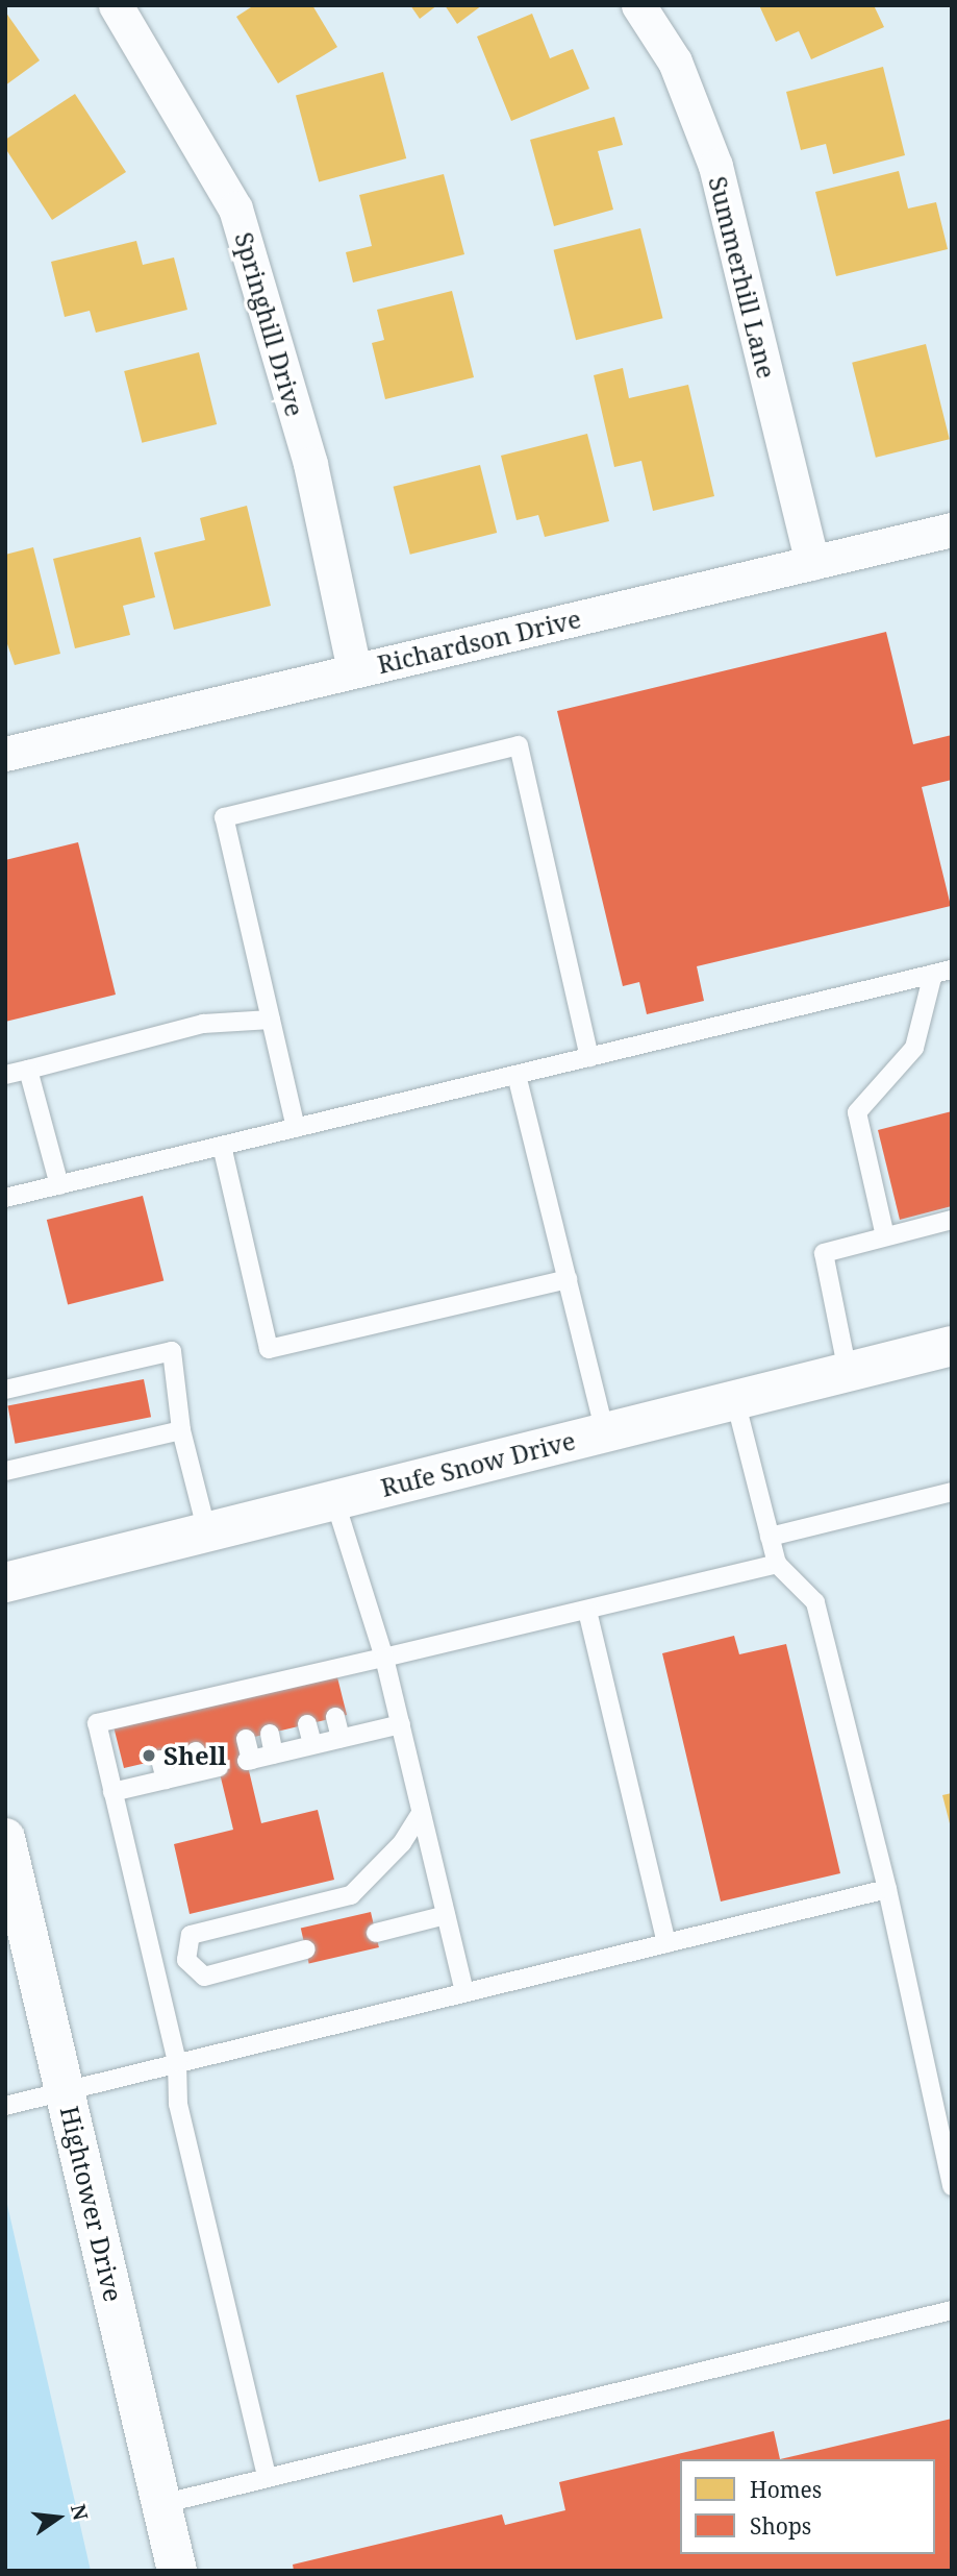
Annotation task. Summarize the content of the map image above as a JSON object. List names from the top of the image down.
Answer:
{
  "streets": {
    "main road": ["Rufe Snow Drive", "Hightower Drive"],
    "street": ["Summerhill Lane", "Springhill Drive", "Richardson Drive"]
  },
  "crossings": [
    ["Summerhill Lane", "Richardson Drive"],
    ["Springhill Drive", "Richardson Drive"]
  ],
  "places": ["Shell"],
  "legend": ["Homes", "Shops"],
  "north": "right"
}
